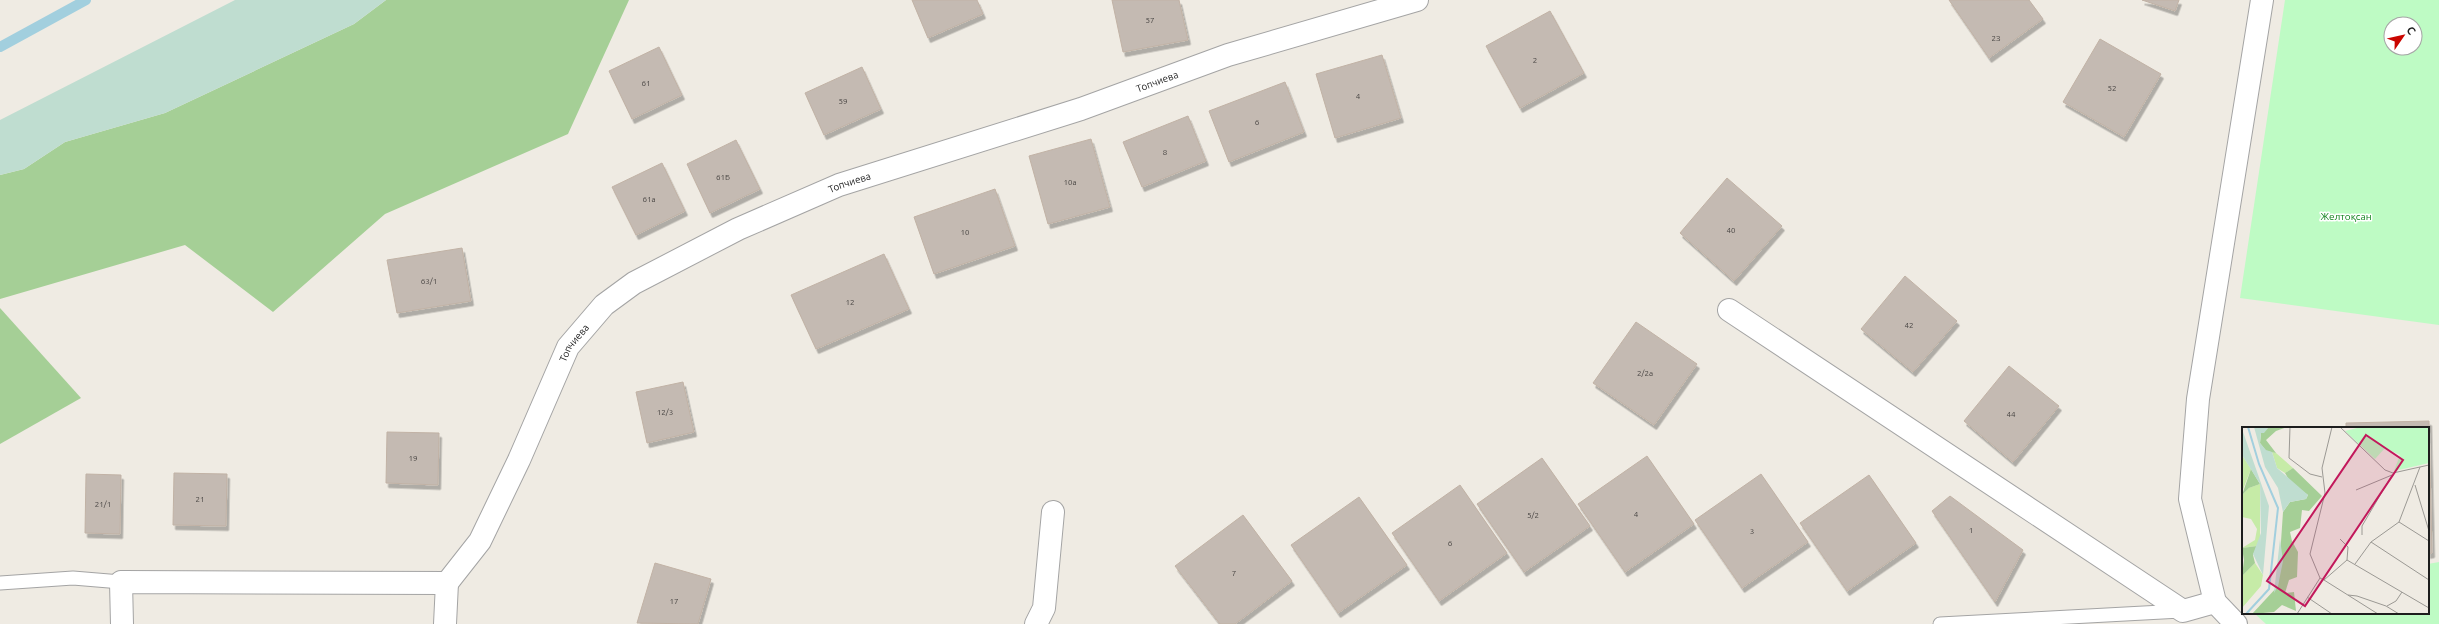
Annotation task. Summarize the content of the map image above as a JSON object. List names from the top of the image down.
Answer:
{
  "streets": {
    "street": ["Топчиева"]
  },
  "parks": ["Желтоқсан"],
  "house_numbers": [
    "57",
    "2З",
    "2",
    "61",
    "52",
    "4",
    "59",
    "6",
    "8",
    "61Б",
    "10а",
    "61а",
    "40",
    "10",
    "63/1",
    "12",
    "42",
    "2/2а",
    "12/3",
    "44",
    "19",
    "21",
    "21/1",
    "4",
    "5/2",
    "1",
    "3",
    "6",
    "7",
    "17"
  ],
  "north": "top right"
}
